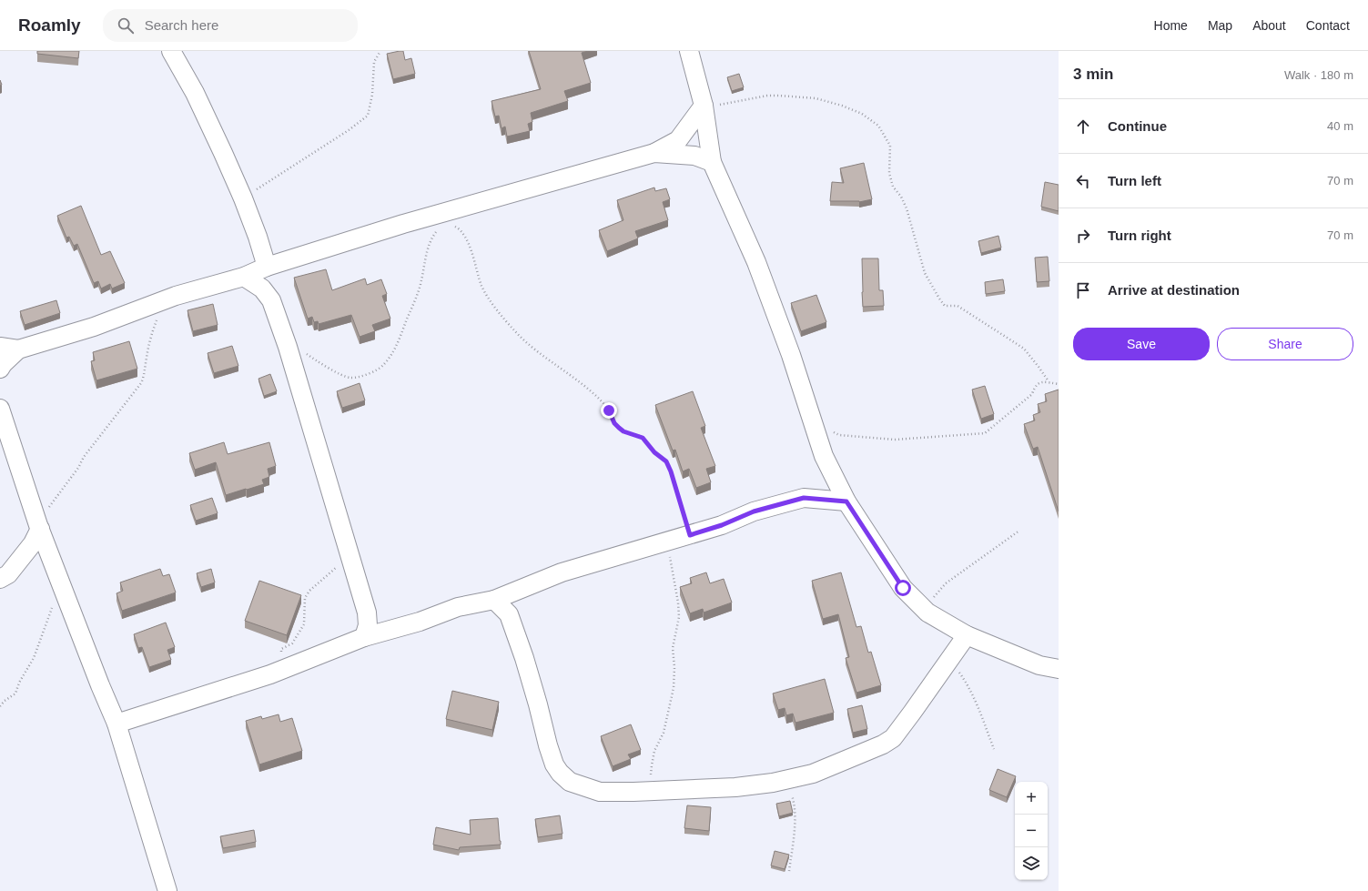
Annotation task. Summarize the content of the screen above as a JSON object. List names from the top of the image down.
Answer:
{
  "page": {
    "header": "Roamly",
    "search": "Search here",
    "nav": [
      "Home",
      "Map",
      "About",
      "Contact"
    ],
    "heading": ["3 min", "Walk · 180 m"],
    "list": [
      ["Continue", "40 m"],
      ["Turn left", "70 m"],
      ["Turn right", "70 m"],
      "Arrive at destination"
    ],
    "buttons": ["Save", "Share"],
    "map_buttons": ["+", "−"]
  }
}
